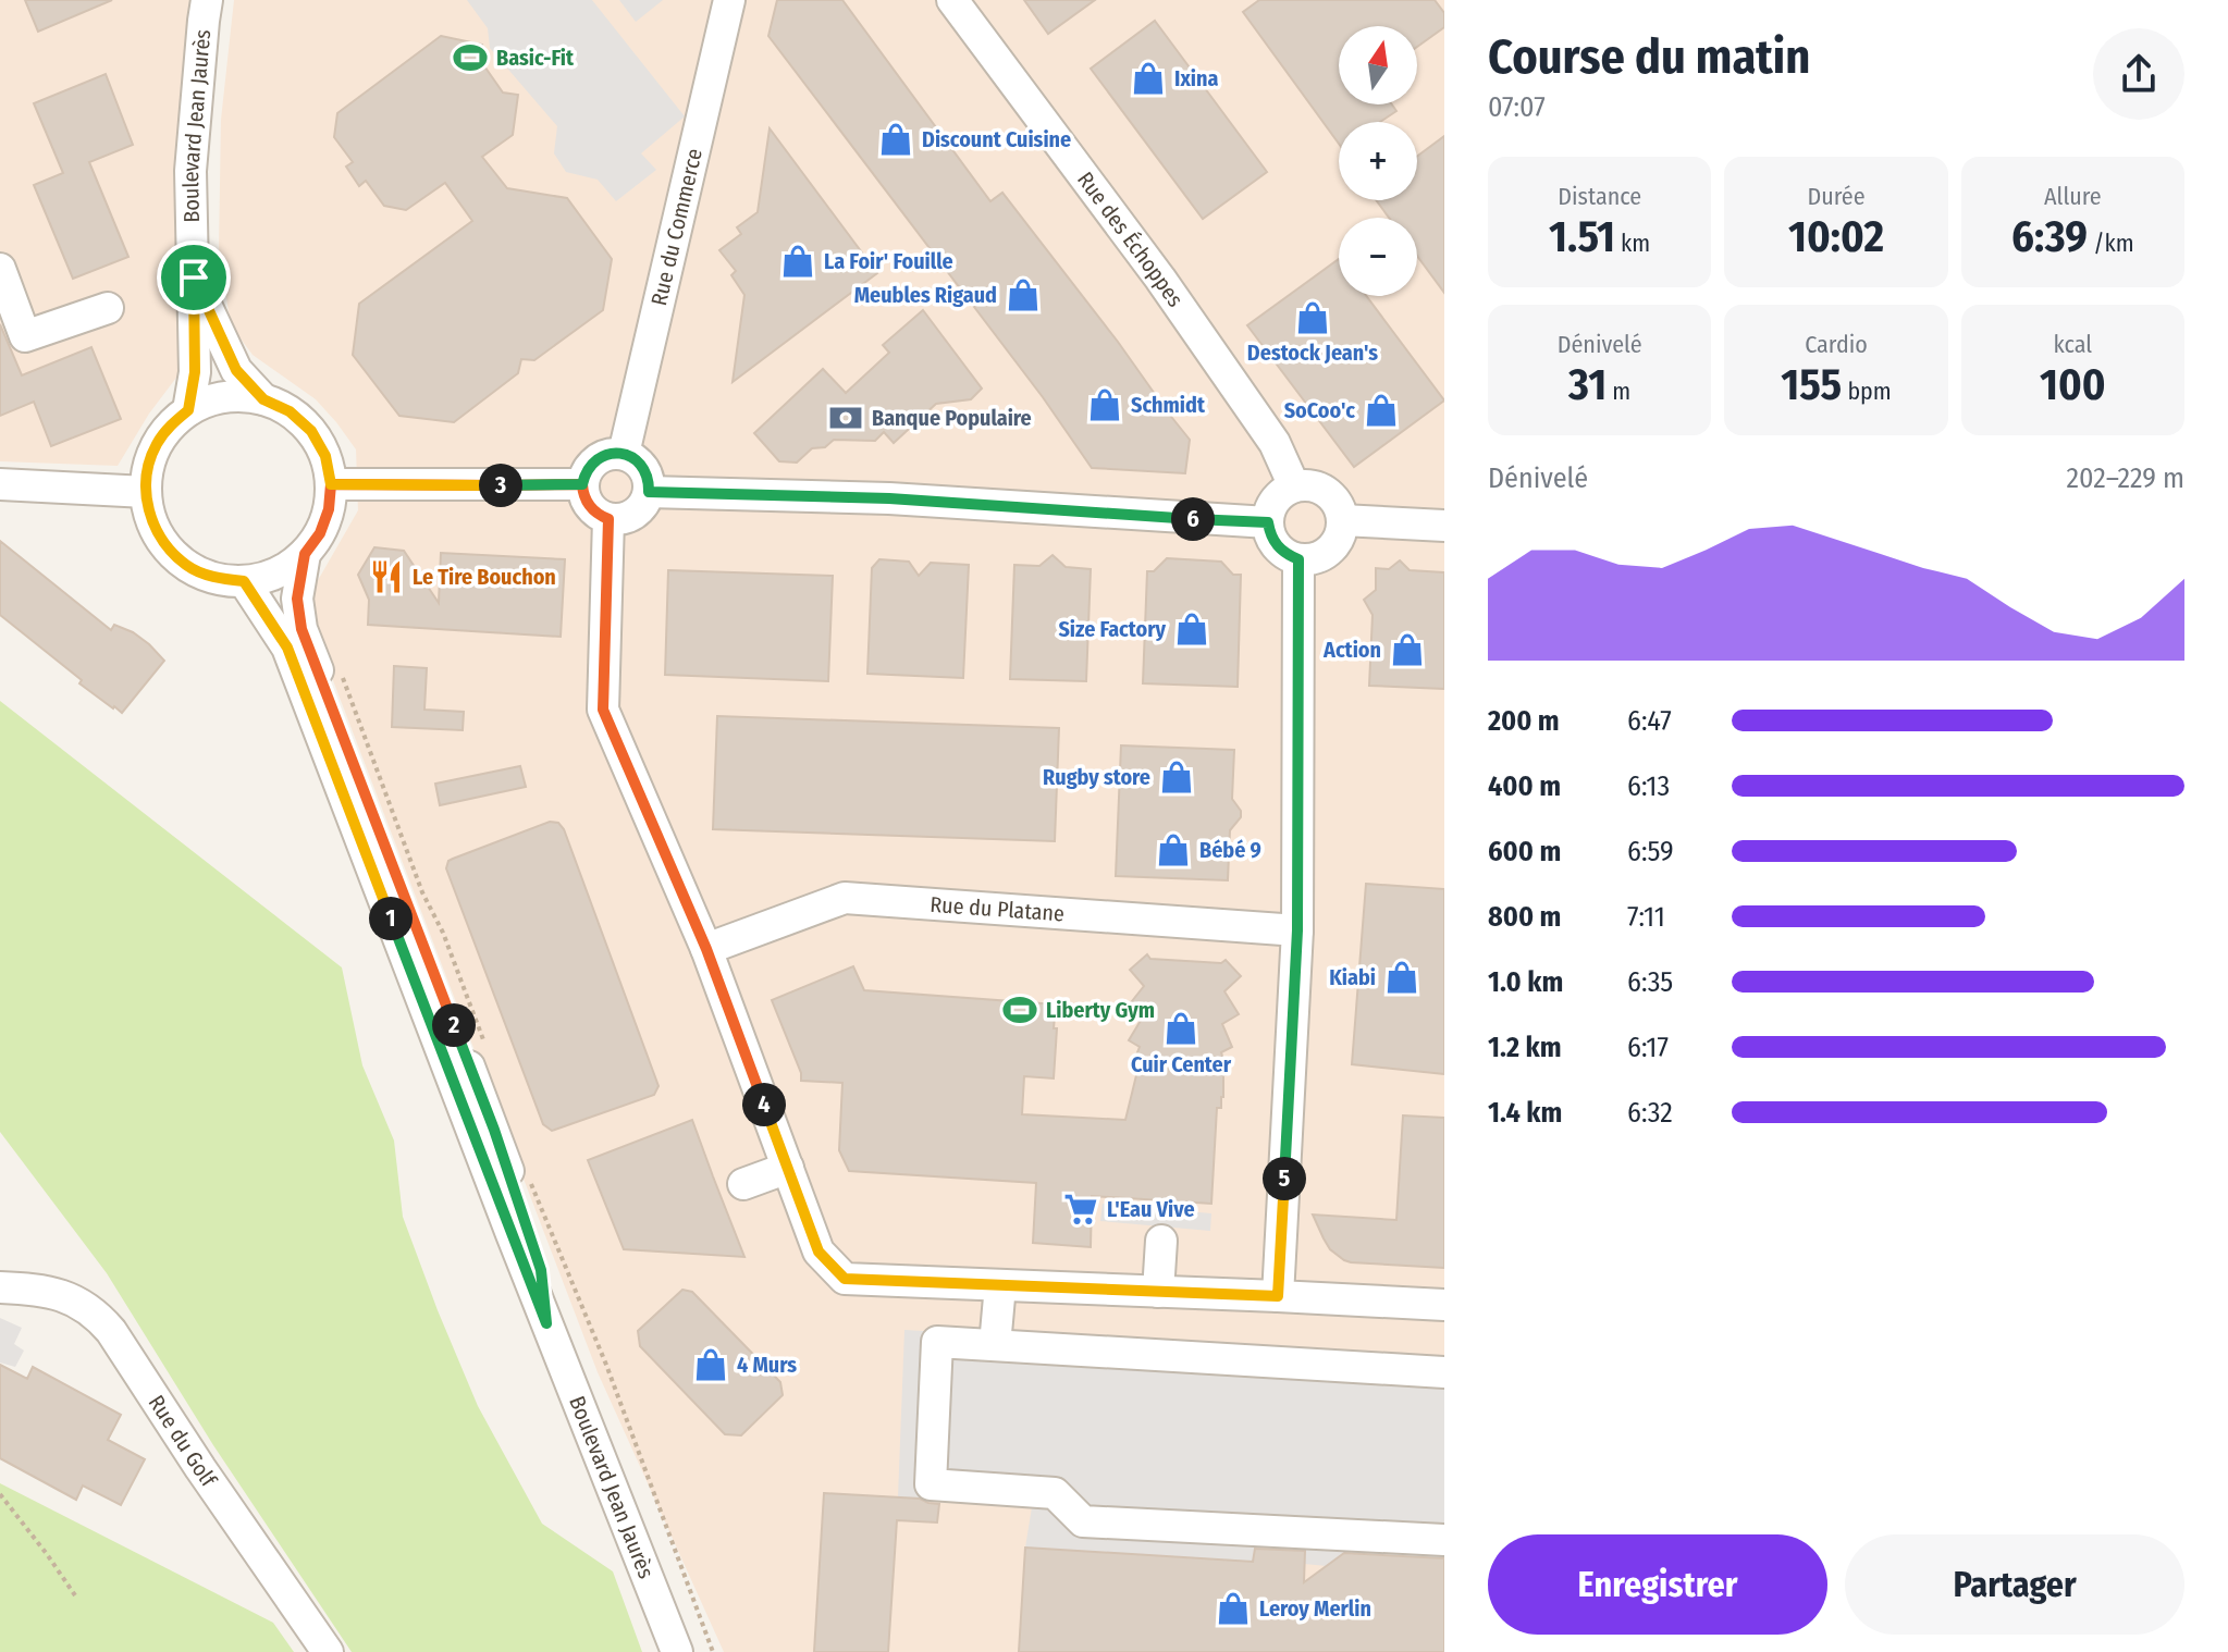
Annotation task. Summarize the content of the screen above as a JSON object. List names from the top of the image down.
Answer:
{
  "streets": {
    "street": [
      "Boulevard Jean Jaurès",
      "Rue du Commerce",
      "Rue des Échoppes",
      "Rue du Platane",
      "Rue du Golf"
    ]
  },
  "places": {
    "sports": ["Basic-Fit", "Liberty Gym"],
    "shop": [
      "Ixina",
      "Discount Cuisine",
      "La Foir' Fouille",
      "Meubles Rigaud",
      "Destock Jean's",
      "Schmidt",
      "SoCoo'c",
      "Size Factory",
      "Action",
      "Rugby store",
      "Bébé 9",
      "Kiabi",
      "Cuir Center",
      "4 Murs",
      "Leroy Merlin"
    ],
    "bank": ["Banque Populaire"],
    "restaurant": ["Le Tire Bouchon"],
    "supermarket": ["L'Eau Vive"]
  },
  "north": "top",
  "page": {
    "heading": ["Course du matin", "07:07"],
    "map_buttons": ["+", "−"],
    "stats": [
      ["Distance", "1.51 km"],
      ["Durée", "10:02"],
      ["Allure", "6:39 /km"],
      ["Dénivelé", "31 m"],
      ["Cardio", "155 bpm"],
      ["kcal", "100"]
    ],
    "chart": ["Dénivelé", "202–229 m"],
    "pins": [
      "3",
      "6",
      "1",
      "2",
      "4",
      "5"
    ],
    "list": [
      {
        "name": "200 m",
        "note": "6:47"
      },
      {
        "name": "400 m",
        "note": "6:13"
      },
      {
        "name": "600 m",
        "note": "6:59"
      },
      {
        "name": "800 m",
        "note": "7:11"
      },
      {
        "name": "1.0 km",
        "note": "6:35"
      },
      {
        "name": "1.2 km",
        "note": "6:17"
      },
      {
        "name": "1.4 km",
        "note": "6:32"
      }
    ],
    "buttons": ["Enregistrer", "Partager"]
  }
}
